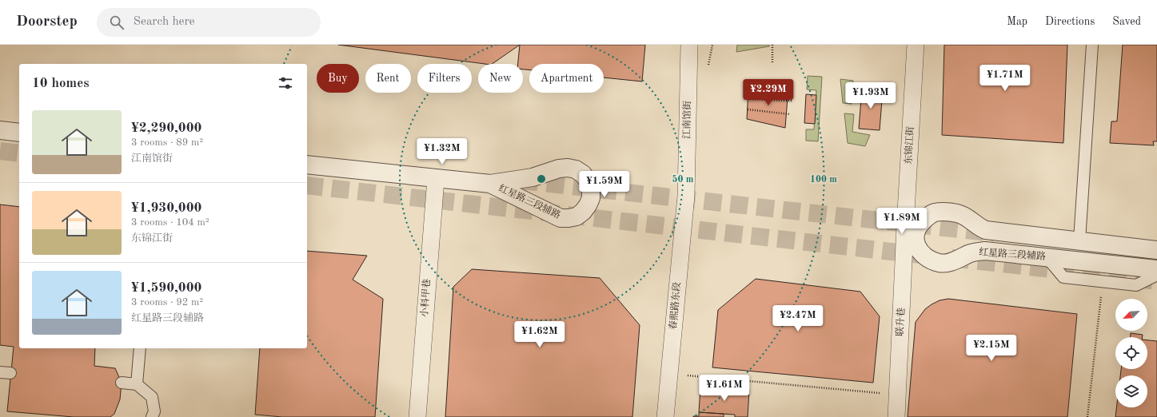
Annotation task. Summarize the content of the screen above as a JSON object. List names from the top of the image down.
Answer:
{
  "streets": {
    "street": [
      "江南馆街",
      "东锦江街",
      "红星路三段辅路",
      "小科甲巷",
      "春熙路东段",
      "联升巷"
    ]
  },
  "crossings": [
    ["江南馆街", "春熙路东段"],
    ["东锦江街", "联升巷"],
    ["红星路三段辅路", "小科甲巷"]
  ],
  "north": "bottom left",
  "page": {
    "header": "Doorstep",
    "search": "Search here",
    "nav": ["Map", "Directions", "Saved"],
    "chip": [
      "Buy",
      "Rent",
      "Filters",
      "New",
      "Apartment"
    ],
    "heading": "10 homes",
    "price": [
      "¥1.71M",
      "¥2.29M",
      "¥1.93M",
      "¥1.32M",
      "¥1.59M",
      "¥1.89M",
      "¥2.47M",
      "¥1.62M",
      "¥2.15M",
      "¥1.61M"
    ],
    "list": [
      {
        "name": "¥2,290,000",
        "note": "3 rooms · 89 m² · 江南馆街"
      },
      {
        "name": "¥1,930,000",
        "note": "3 rooms · 104 m² · 东锦江街"
      },
      {
        "name": "¥1,590,000",
        "note": "3 rooms · 92 m² · 红星路三段辅路"
      }
    ]
  },
  "rings": ["50 m", "100 m"]
}
